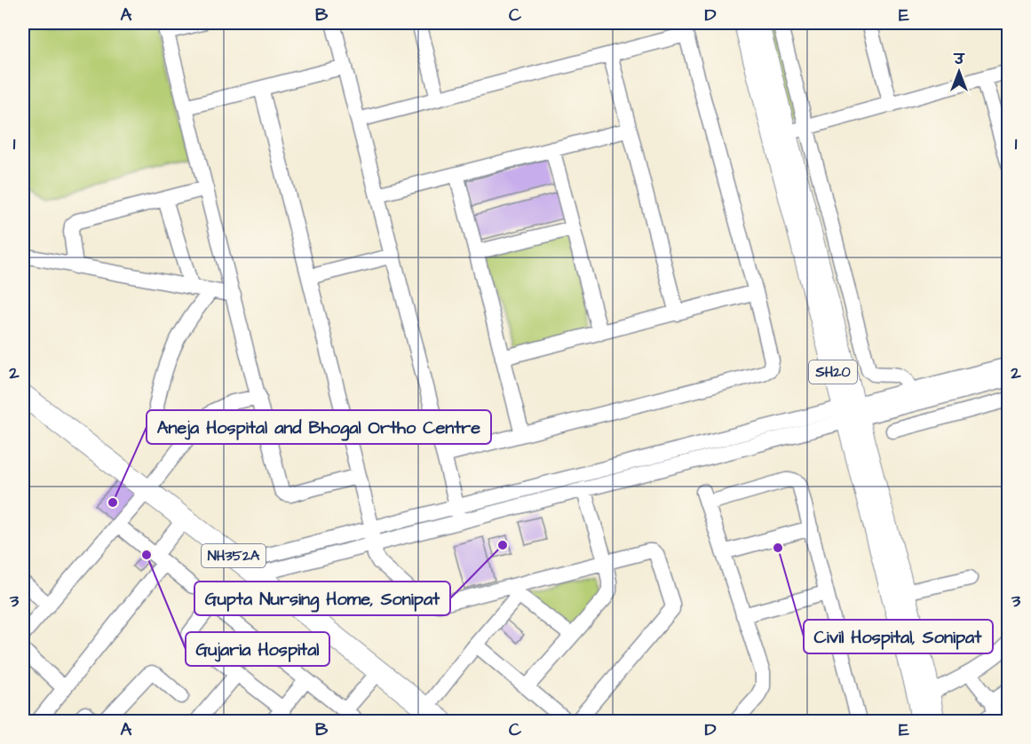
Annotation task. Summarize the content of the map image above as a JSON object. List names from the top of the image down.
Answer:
{
  "streets": {
    "highway": ["NH352A"],
    "main road": ["SH20"]
  },
  "places": [
    "Aneja Hospital and Bhogal Ortho Centre",
    "Gupta Nursing Home, Sonipat",
    "Civil Hospital, Sonipat",
    "Gujaria Hospital"
  ],
  "north": "top",
  "grid": {
    "columns": [
      "A",
      "B",
      "C",
      "D",
      "E"
    ],
    "rows": ["1", "2", "3"]
  }
}
